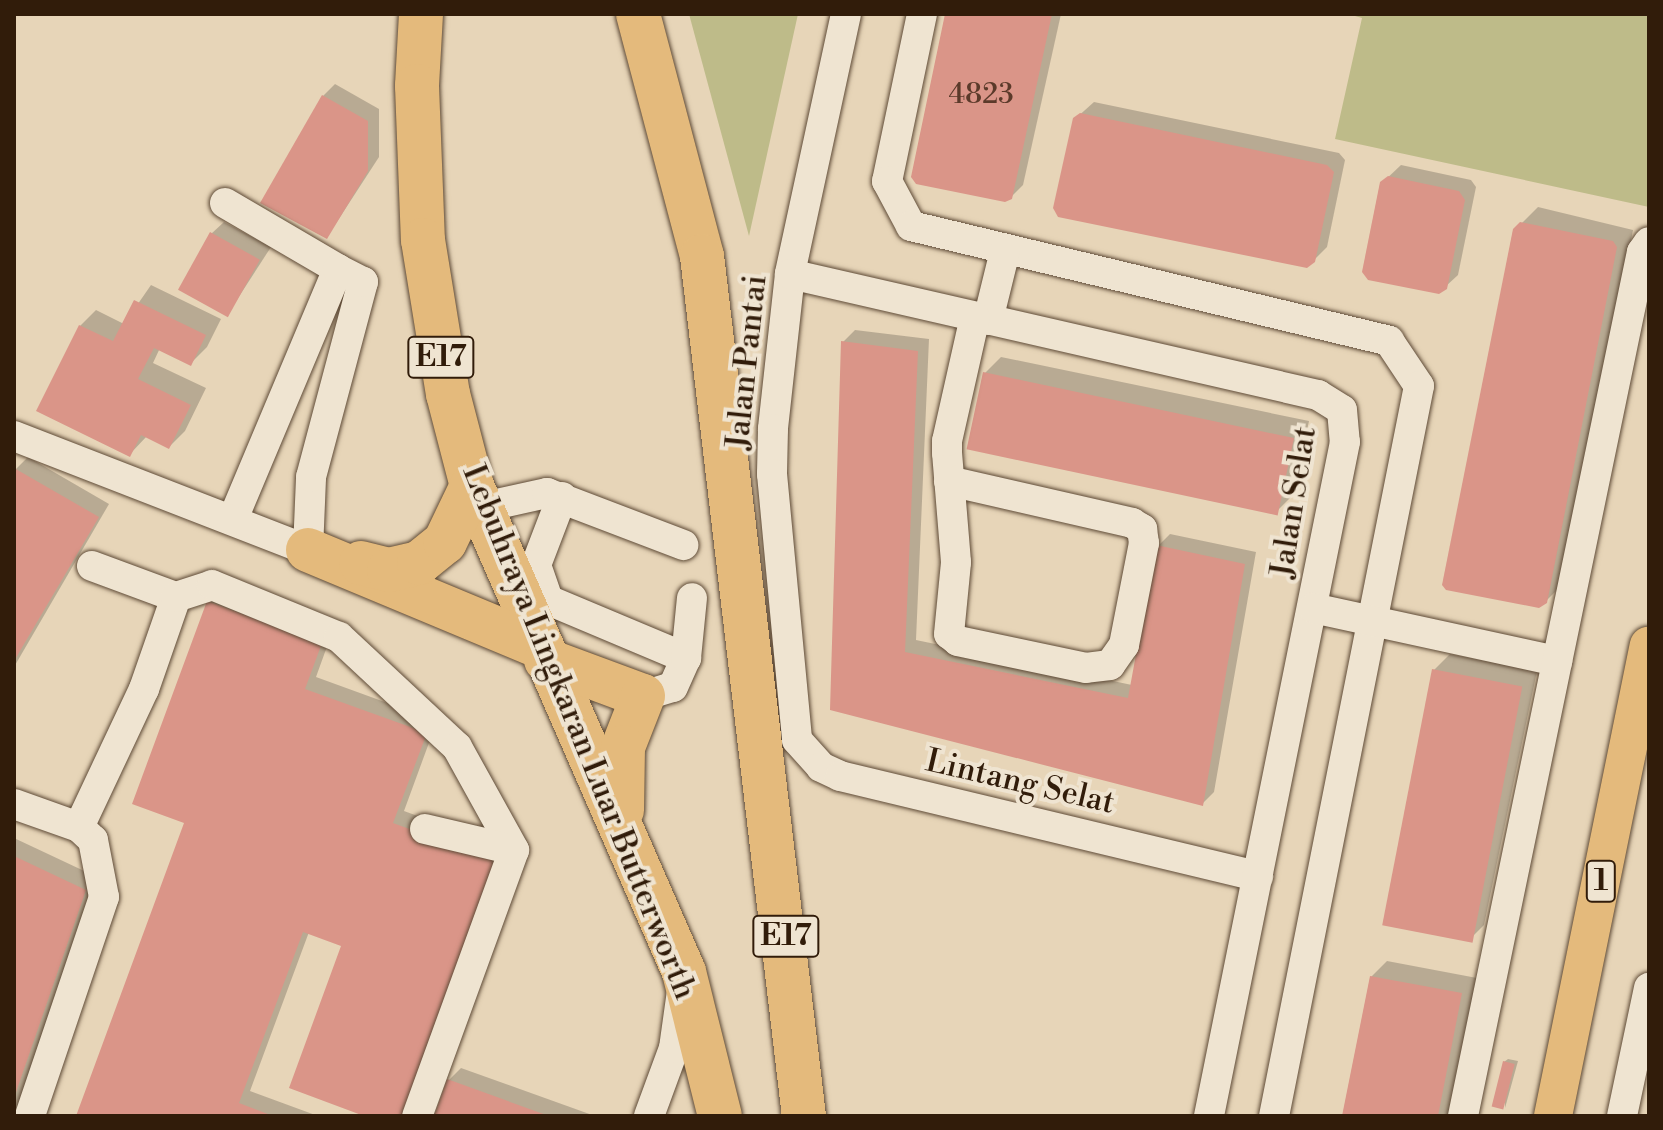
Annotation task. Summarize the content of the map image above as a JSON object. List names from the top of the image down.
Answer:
{
  "streets": {
    "highway": ["E17", "Lebuhraya Lingkaran Luar Butterworth"],
    "main road": ["1"],
    "street": ["Jalan Pantai", "Jalan Selat", "Lintang Selat"]
  },
  "crossings": [
    ["Jalan Pantai", "Jalan Selat"],
    ["Jalan Pantai", "Lintang Selat"],
    ["Jalan Selat", "Lintang Selat"]
  ],
  "house_numbers": ["4823"]
}
